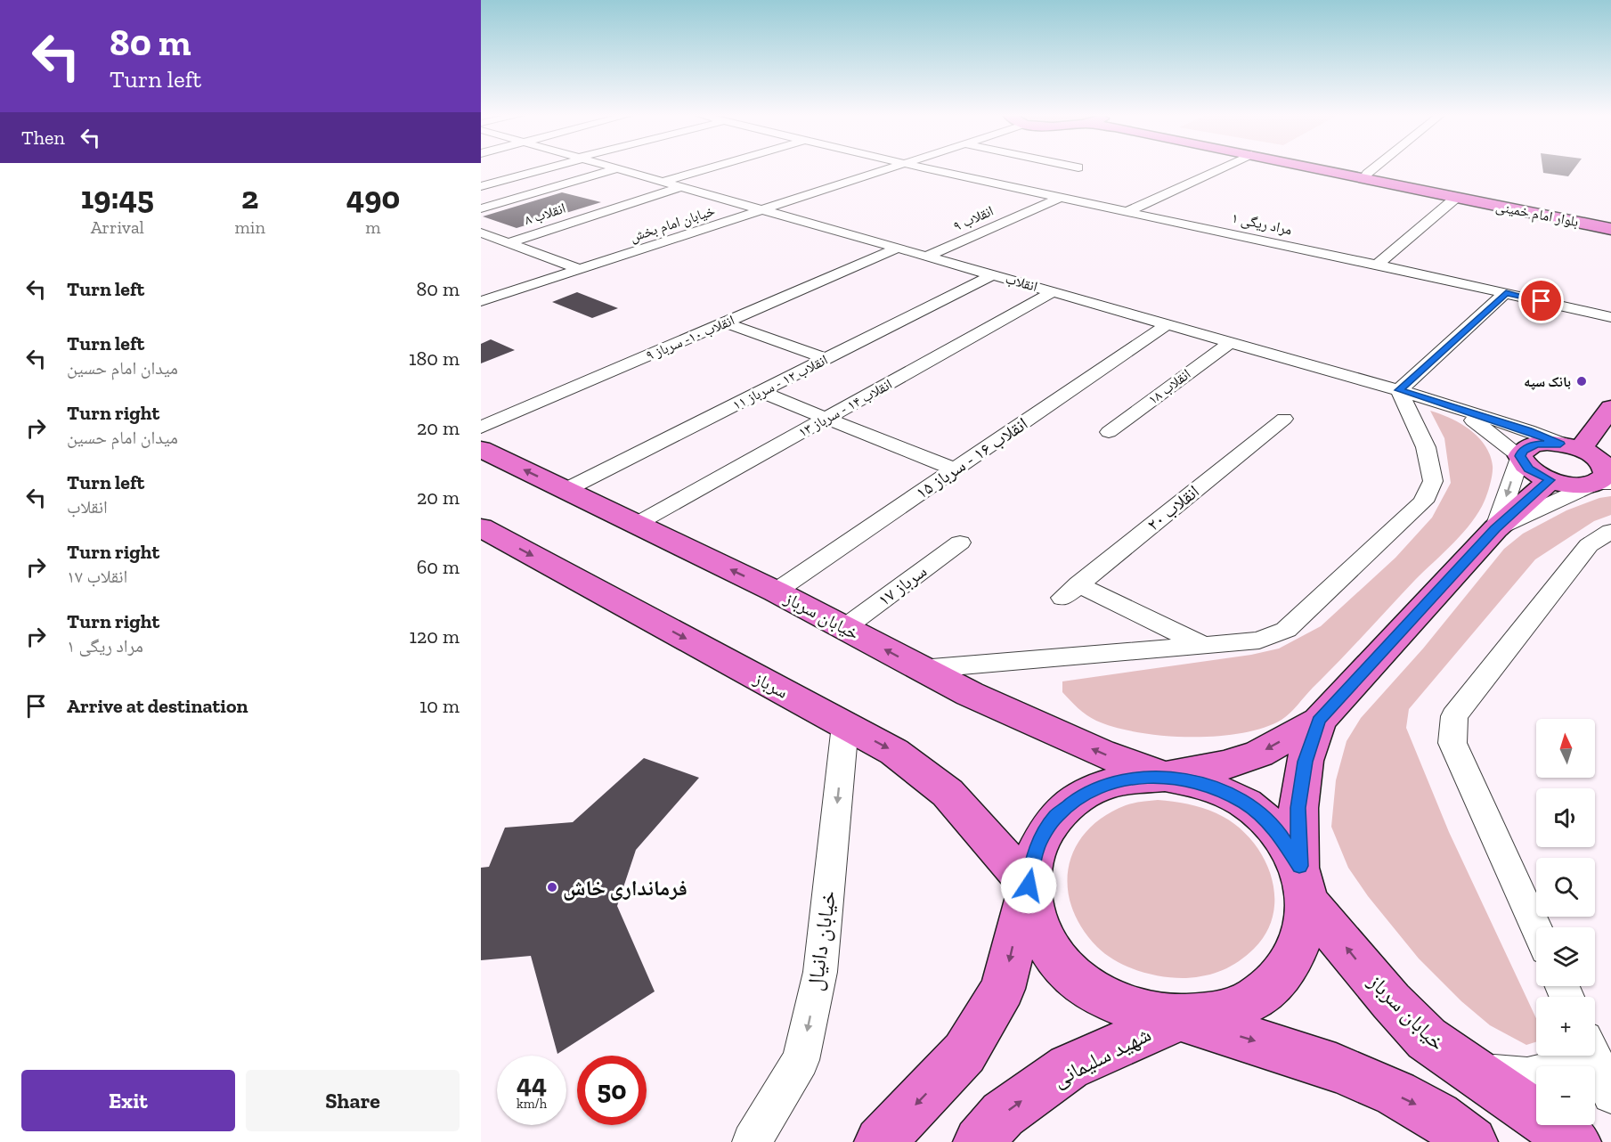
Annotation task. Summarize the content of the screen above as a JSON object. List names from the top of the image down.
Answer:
{
  "streets": {
    "main road": [
      "بلوار امام خمینی",
      "خیابان سرباز",
      "سرباز",
      "شهید سلیمانی"
    ],
    "street": [
      "انقلاب ۸",
      "انقلاب ۹",
      "خیابان امام بخش",
      "مراد ریگی ۱",
      "انقلاب",
      "انقلاب ۱۰- سرباز ۹",
      "انقلاب ۱۲ - سرباز ۱۱",
      "انقلاب ۱۸",
      "انقلاب ۱۴ - سرباز ۱۳",
      "انقلاب ۱۶ - سرباز ۱۵",
      "انقلاب ۲۰",
      "سرباز ۱۷",
      "خیابان دانیال"
    ]
  },
  "crossings": [
    ["انقلاب ۸", "انقلاب"],
    ["انقلاب ۹", "مراد ریگی ۱"],
    ["انقلاب ۹", "انقلاب"],
    ["خیابان امام بخش", "انقلاب"],
    ["انقلاب", "انقلاب ۱۰- سرباز ۹"],
    ["انقلاب", "انقلاب ۱۲ - سرباز ۱۱"],
    ["انقلاب", "انقلاب ۱۸"],
    ["انقلاب", "انقلاب ۱۴ - سرباز ۱۳"],
    ["انقلاب", "انقلاب ۱۶ - سرباز ۱۵"],
    ["انقلاب ۱۲ - سرباز ۱۱", "خیابان سرباز"],
    ["انقلاب ۱۴ - سرباز ۱۳", "خیابان سرباز"],
    ["انقلاب ۱۶ - سرباز ۱۵", "خیابان سرباز"],
    ["سرباز ۱۷", "خیابان سرباز"],
    ["سرباز", "خیابان دانیال"]
  ],
  "one_way": ["سرباز", "خیابان دانیال", "شهید سلیمانی"],
  "places": ["بانک سپه", "فرمانداری خاش"],
  "north": "top",
  "page": {
    "turn": ["80 m", "Turn left"],
    "then": "Then",
    "eta": [
      "19:45",
      "Arrival",
      "2",
      "min",
      "490",
      "m"
    ],
    "list": [
      {
        "name": "Turn left",
        "value": "80 m"
      },
      {
        "name": "Turn left",
        "note": "میدان امام حسین",
        "value": "180 m"
      },
      {
        "name": "Turn right",
        "note": "میدان امام حسین",
        "value": "20 m"
      },
      {
        "name": "Turn left",
        "note": "انقلاب",
        "value": "20 m"
      },
      {
        "name": "Turn right",
        "note": "انقلاب ۱۷",
        "value": "60 m"
      },
      {
        "name": "Turn right",
        "note": "مراد ریگی ۱",
        "value": "120 m"
      },
      {
        "name": "Arrive at destination",
        "value": "10 m"
      }
    ],
    "map_buttons": ["+", "−"],
    "speed": "44 km/h",
    "limit": "50",
    "buttons": ["Exit", "Share"]
  }
}
